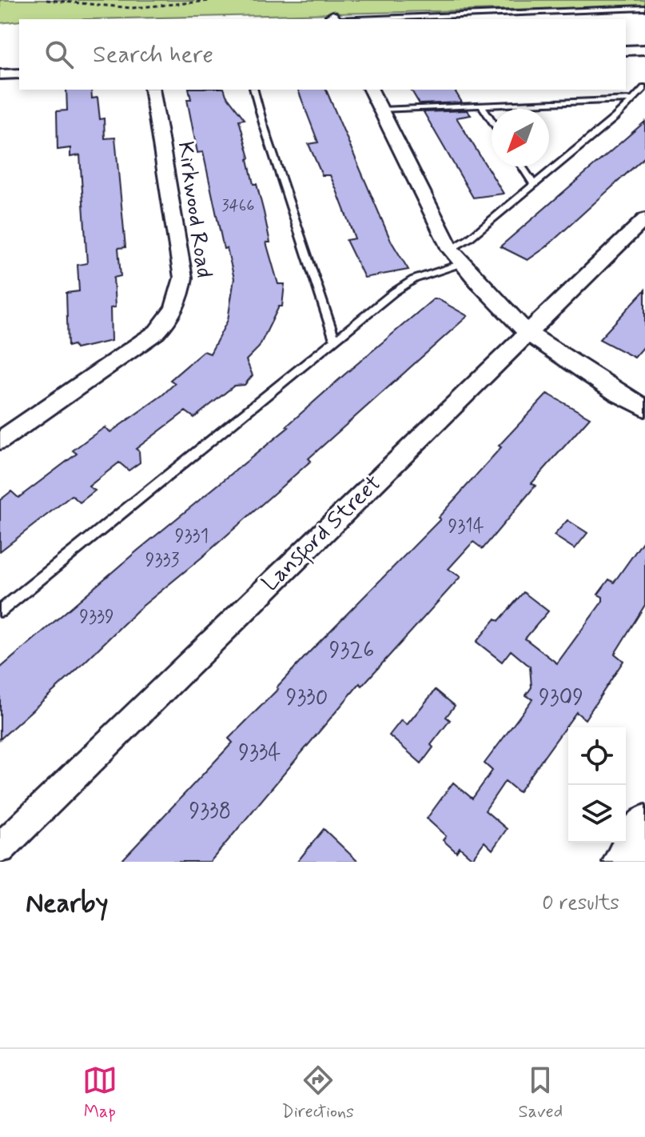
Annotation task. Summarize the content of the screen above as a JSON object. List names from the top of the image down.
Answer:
{
  "streets": {
    "street": ["Kirkwood Road", "Lansford Street"]
  },
  "house_numbers": [
    "3466",
    "9314",
    "9331",
    "9333",
    "9339",
    "9326",
    "9330",
    "9309",
    "9334",
    "9338"
  ],
  "north": "bottom left",
  "page": {
    "search": "Search here",
    "heading": ["Nearby", "0 results"],
    "nav": ["Map", "Directions", "Saved"]
  }
}
